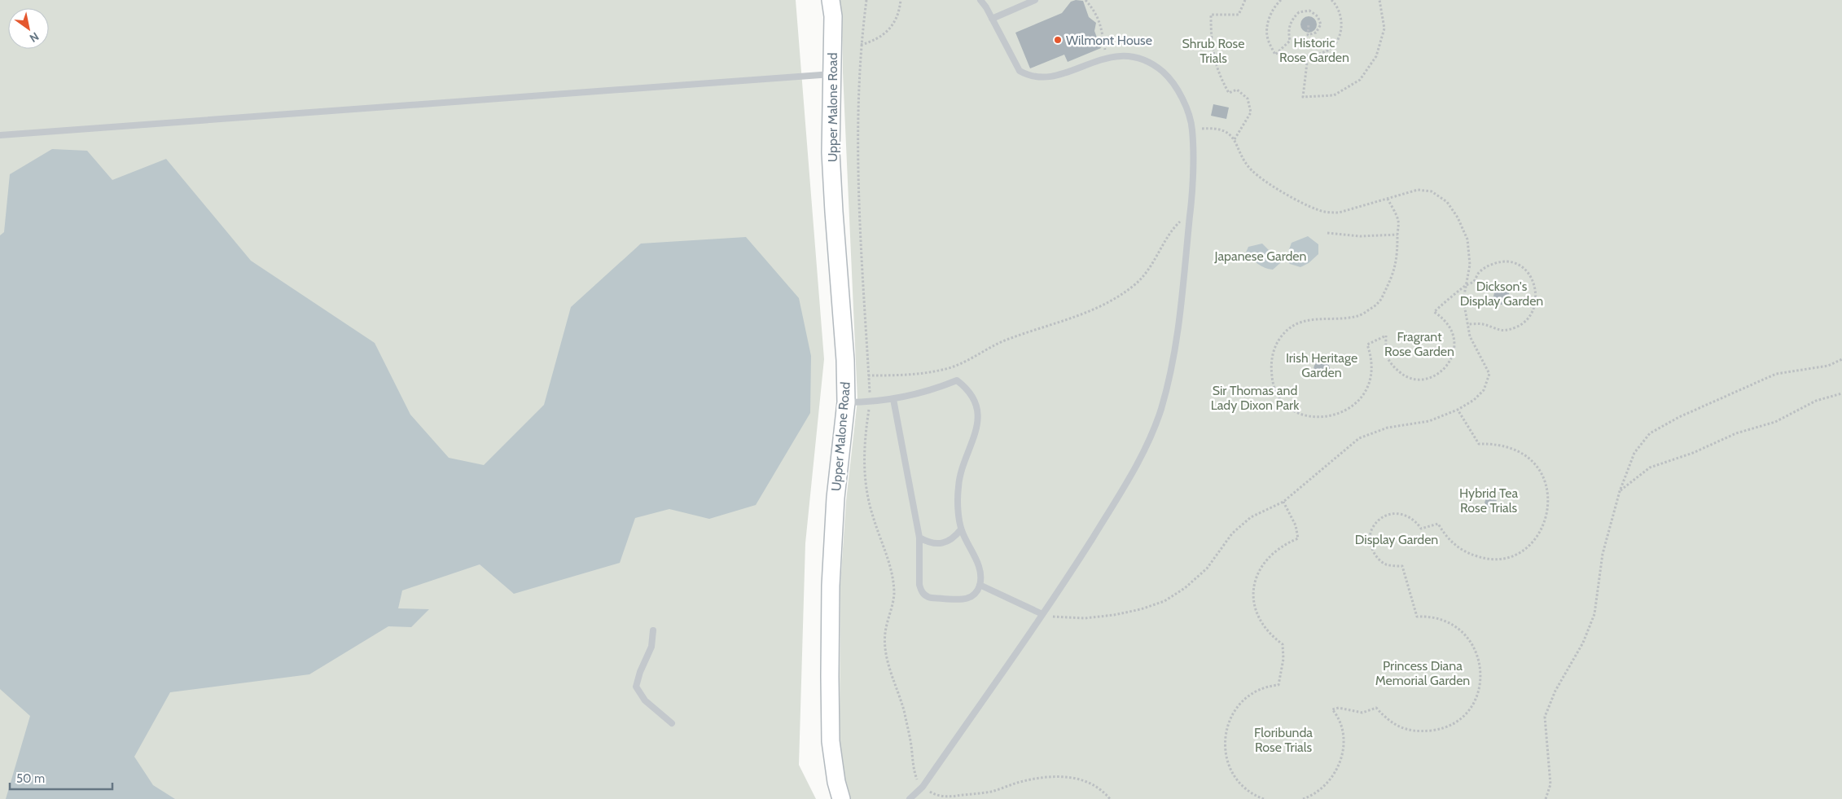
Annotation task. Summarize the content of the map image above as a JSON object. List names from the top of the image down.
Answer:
{
  "streets": {
    "main road": ["Upper Malone Road"]
  },
  "parks": [
    "Historic Rose Garden",
    "Shrub Rose Trials",
    "Japanese Garden",
    "Dickson's Display Garden",
    "Fragrant Rose Garden",
    "Irish Heritage Garden",
    "Sir Thomas and Lady Dixon Park",
    "Hybrid Tea Rose Trials",
    "Display Garden",
    "Princess Diana Memorial Garden",
    "Floribunda Rose Trials"
  ],
  "places": ["Wilmont House"],
  "scale_bar": "50 m",
  "north": "bottom right"
}
